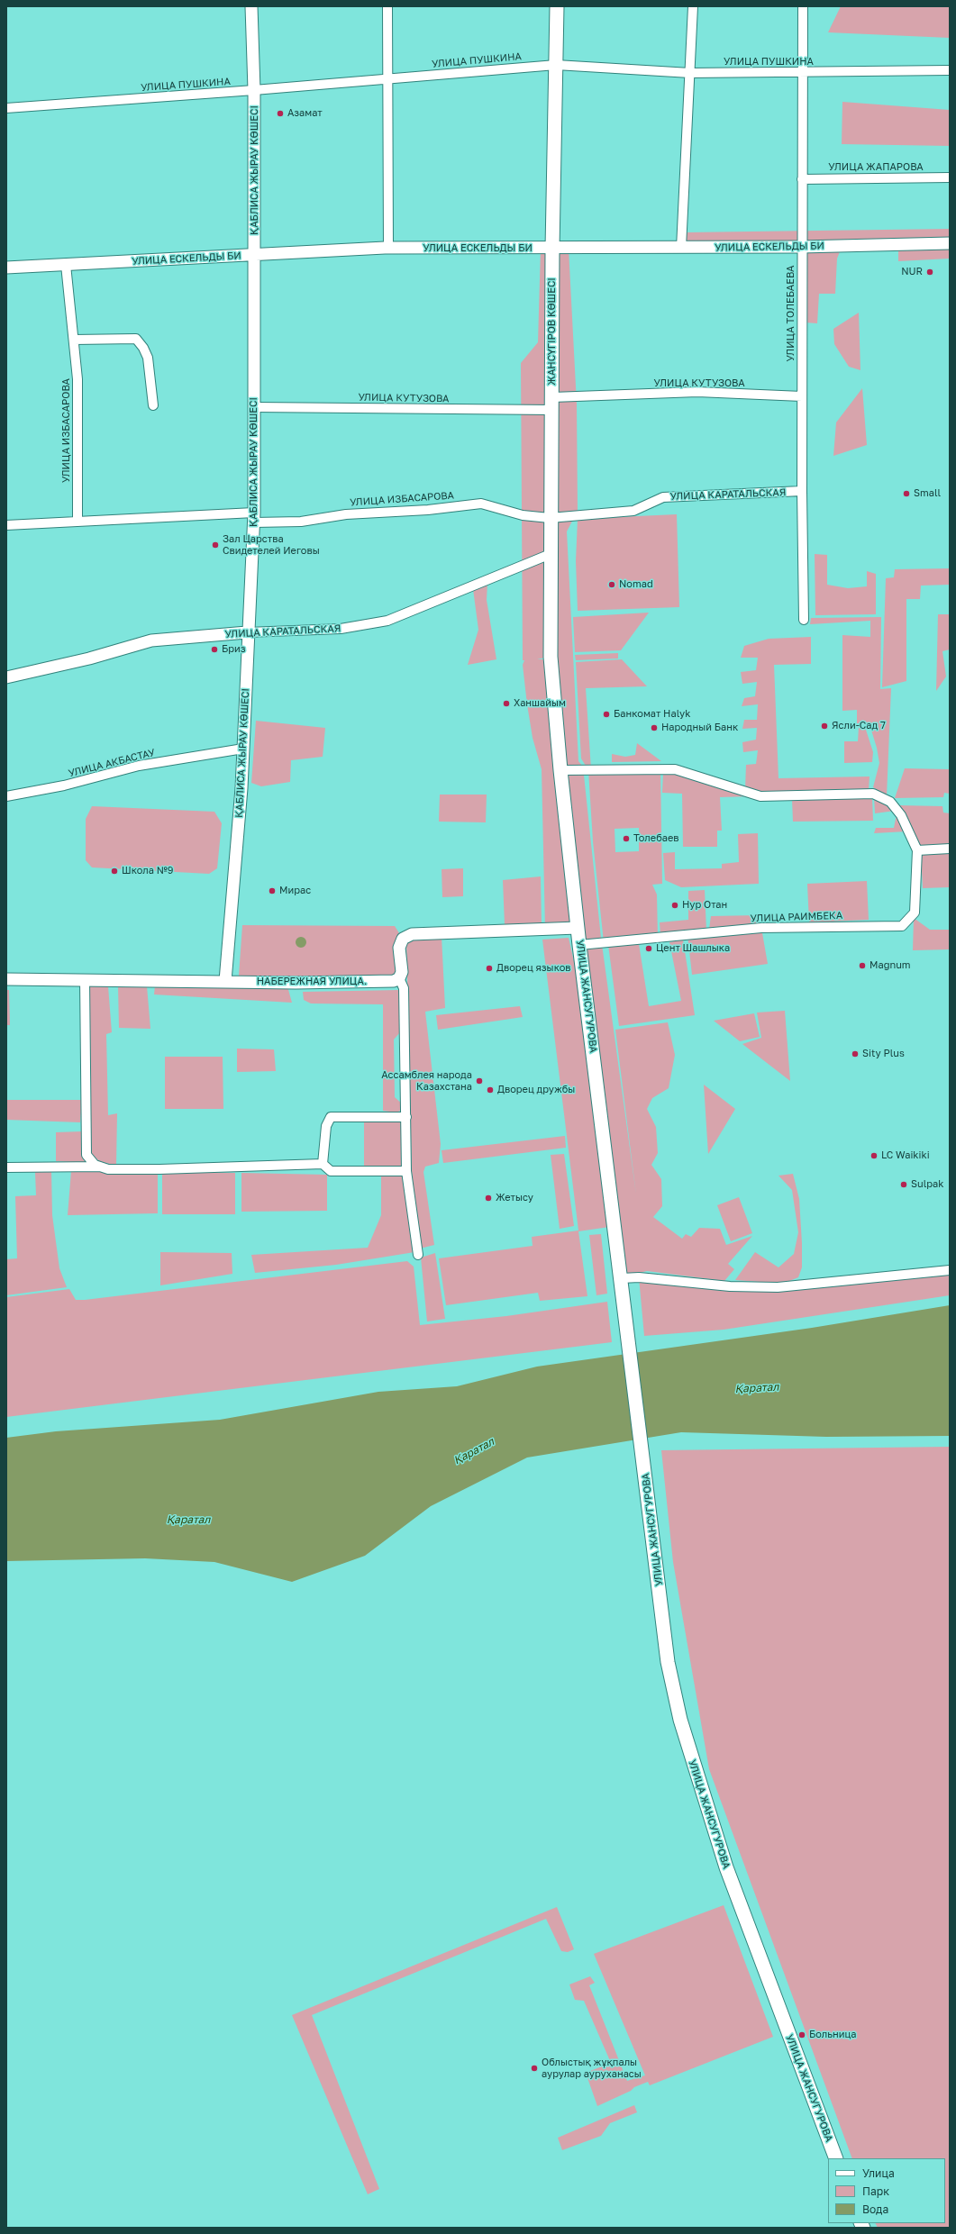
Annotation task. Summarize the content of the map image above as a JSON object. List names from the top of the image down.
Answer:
{
  "streets": {
    "main road": ["ЖАНСҮГІРОВ КӨШЕСІ", "УЛИЦА ЖАНСУГУРОВА"],
    "street": [
      "УЛИЦА ПУШКИНА",
      "УЛИЦА ЖАПАРОВА",
      "ҚАБЛИСА ЖЫРАУ КӨШЕСІ",
      "УЛИЦА ЕСКЕЛЬДЫ БИ",
      "УЛИЦА ТОЛЕБАЕВА",
      "УЛИЦА КУТУЗОВА",
      "УЛИЦА ИЗБАСАРОВА",
      "УЛИЦА КАРАТАЛЬСКАЯ",
      "УЛИЦА АКБАСТАУ",
      "УЛИЦА РАИМБЕКА",
      "НАБЕРЕЖНАЯ УЛИЦА."
    ]
  },
  "crossings": [
    ["УЛИЦА ПУШКИНА", "ҚАБЛИСА ЖЫРАУ КӨШЕСІ"],
    ["УЛИЦА ПУШКИНА", "УЛИЦА ТОЛЕБАЕВА"],
    ["УЛИЦА ПУШКИНА", "ЖАНСҮГІРОВ КӨШЕСІ"],
    ["УЛИЦА ЖАПАРОВА", "УЛИЦА ТОЛЕБАЕВА"],
    ["ҚАБЛИСА ЖЫРАУ КӨШЕСІ", "УЛИЦА ЕСКЕЛЬДЫ БИ"],
    ["ҚАБЛИСА ЖЫРАУ КӨШЕСІ", "УЛИЦА КУТУЗОВА"],
    ["ҚАБЛИСА ЖЫРАУ КӨШЕСІ", "УЛИЦА ИЗБАСАРОВА"],
    ["ҚАБЛИСА ЖЫРАУ КӨШЕСІ", "УЛИЦА КАРАТАЛЬСКАЯ"],
    ["ҚАБЛИСА ЖЫРАУ КӨШЕСІ", "УЛИЦА АКБАСТАУ"],
    ["ҚАБЛИСА ЖЫРАУ КӨШЕСІ", "НАБЕРЕЖНАЯ УЛИЦА."],
    ["УЛИЦА ЕСКЕЛЬДЫ БИ", "УЛИЦА ТОЛЕБАЕВА"],
    ["УЛИЦА ЕСКЕЛЬДЫ БИ", "ЖАНСҮГІРОВ КӨШЕСІ"],
    ["УЛИЦА ЕСКЕЛЬДЫ БИ", "УЛИЦА ИЗБАСАРОВА"],
    ["УЛИЦА ТОЛЕБАЕВА", "УЛИЦА КУТУЗОВА"],
    ["УЛИЦА ТОЛЕБАЕВА", "УЛИЦА КАРАТАЛЬСКАЯ"],
    ["ЖАНСҮГІРОВ КӨШЕСІ", "УЛИЦА КУТУЗОВА"],
    ["ЖАНСҮГІРОВ КӨШЕСІ", "УЛИЦА ИЗБАСАРОВА"],
    ["ЖАНСҮГІРОВ КӨШЕСІ", "УЛИЦА КАРАТАЛЬСКАЯ"],
    ["ЖАНСҮГІРОВ КӨШЕСІ", "УЛИЦА ЖАНСУГУРОВА"],
    ["УЛИЦА ИЗБАСАРОВА", "УЛИЦА КАРАТАЛЬСКАЯ"],
    ["УЛИЦА РАИМБЕКА", "УЛИЦА ЖАНСУГУРОВА"]
  ],
  "water": ["Қаратал"],
  "places": [
    "Азамат",
    "NUR",
    "Small",
    "Зал Царства Свидетелей Иеговы",
    "Nomad",
    "Бриз",
    "Ханшайым",
    "Банкомат Halyk",
    "Ясли-Сад 7",
    "Народный Банк",
    "Толебаев",
    "Школа №9",
    "Мирас",
    "Нур Отан",
    "Цент Шашлыка",
    "Magnum",
    "Дворец языков",
    "Sity Plus",
    "Ассамблея народа Казахстана",
    "Дворец дружбы",
    "LC Waikiki",
    "Sulpak",
    "Жетысу",
    "Больница",
    "Облыстық жұқпалы аурулар ауруханасы"
  ],
  "legend": ["Улица", "Парк", "Вода"]
}
